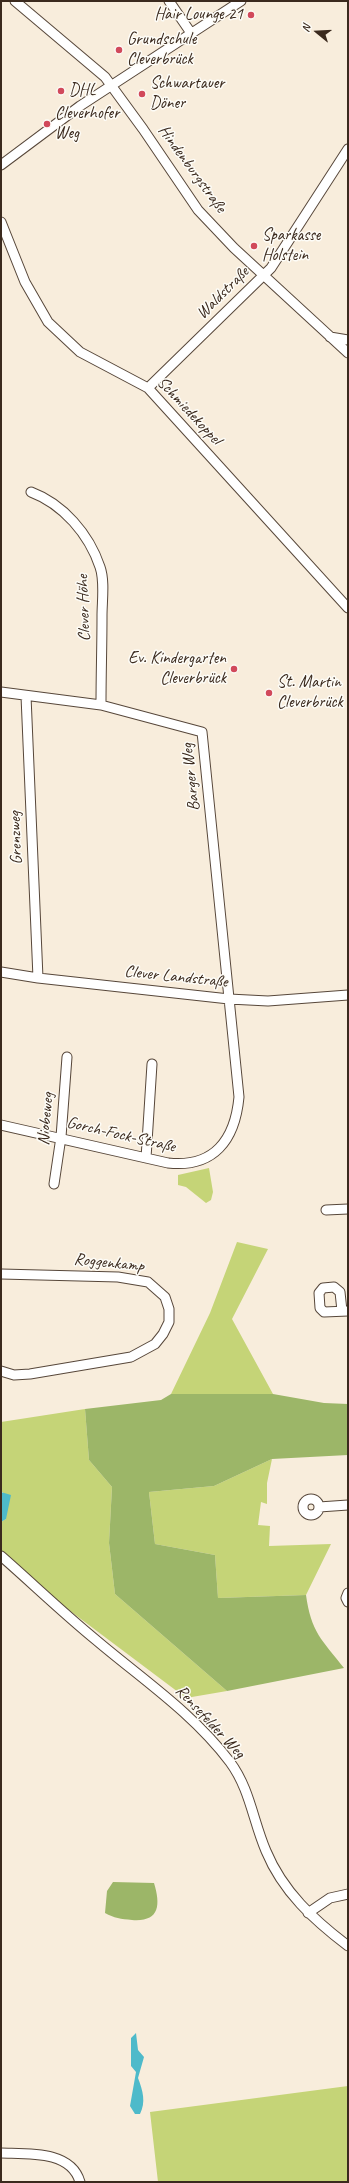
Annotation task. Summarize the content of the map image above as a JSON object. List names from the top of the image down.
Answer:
{
  "streets": {
    "street": [
      "Hindenburgstraße",
      "Waldstraße",
      "Schmiedekoppel",
      "Clever Höhe",
      "Barger Weg",
      "Grenzweg",
      "Clever Landstraße",
      "Niobeweg",
      "Gorch-Fock-Straße",
      "Roggenkamp",
      "Rensefelder Weg"
    ]
  },
  "crossings": [
    ["Hindenburgstraße", "Waldstraße"],
    ["Waldstraße", "Schmiedekoppel"],
    ["Clever Höhe", "Barger Weg"],
    ["Barger Weg", "Grenzweg"],
    ["Barger Weg", "Clever Landstraße"],
    ["Barger Weg", "Gorch-Fock-Straße"],
    ["Grenzweg", "Clever Landstraße"],
    ["Clever Landstraße", "Gorch-Fock-Straße"],
    ["Niobeweg", "Gorch-Fock-Straße"]
  ],
  "places": [
    "Hair Lounge 21",
    "Grundschule Cleverbrück",
    "DHL",
    "Schwartauer Döner",
    "Cleverhofer Weg",
    "Sparkasse Holstein",
    "Ev. Kindergarten Cleverbrück",
    "St. Martin Cleverbrück"
  ],
  "north": "left"
}
